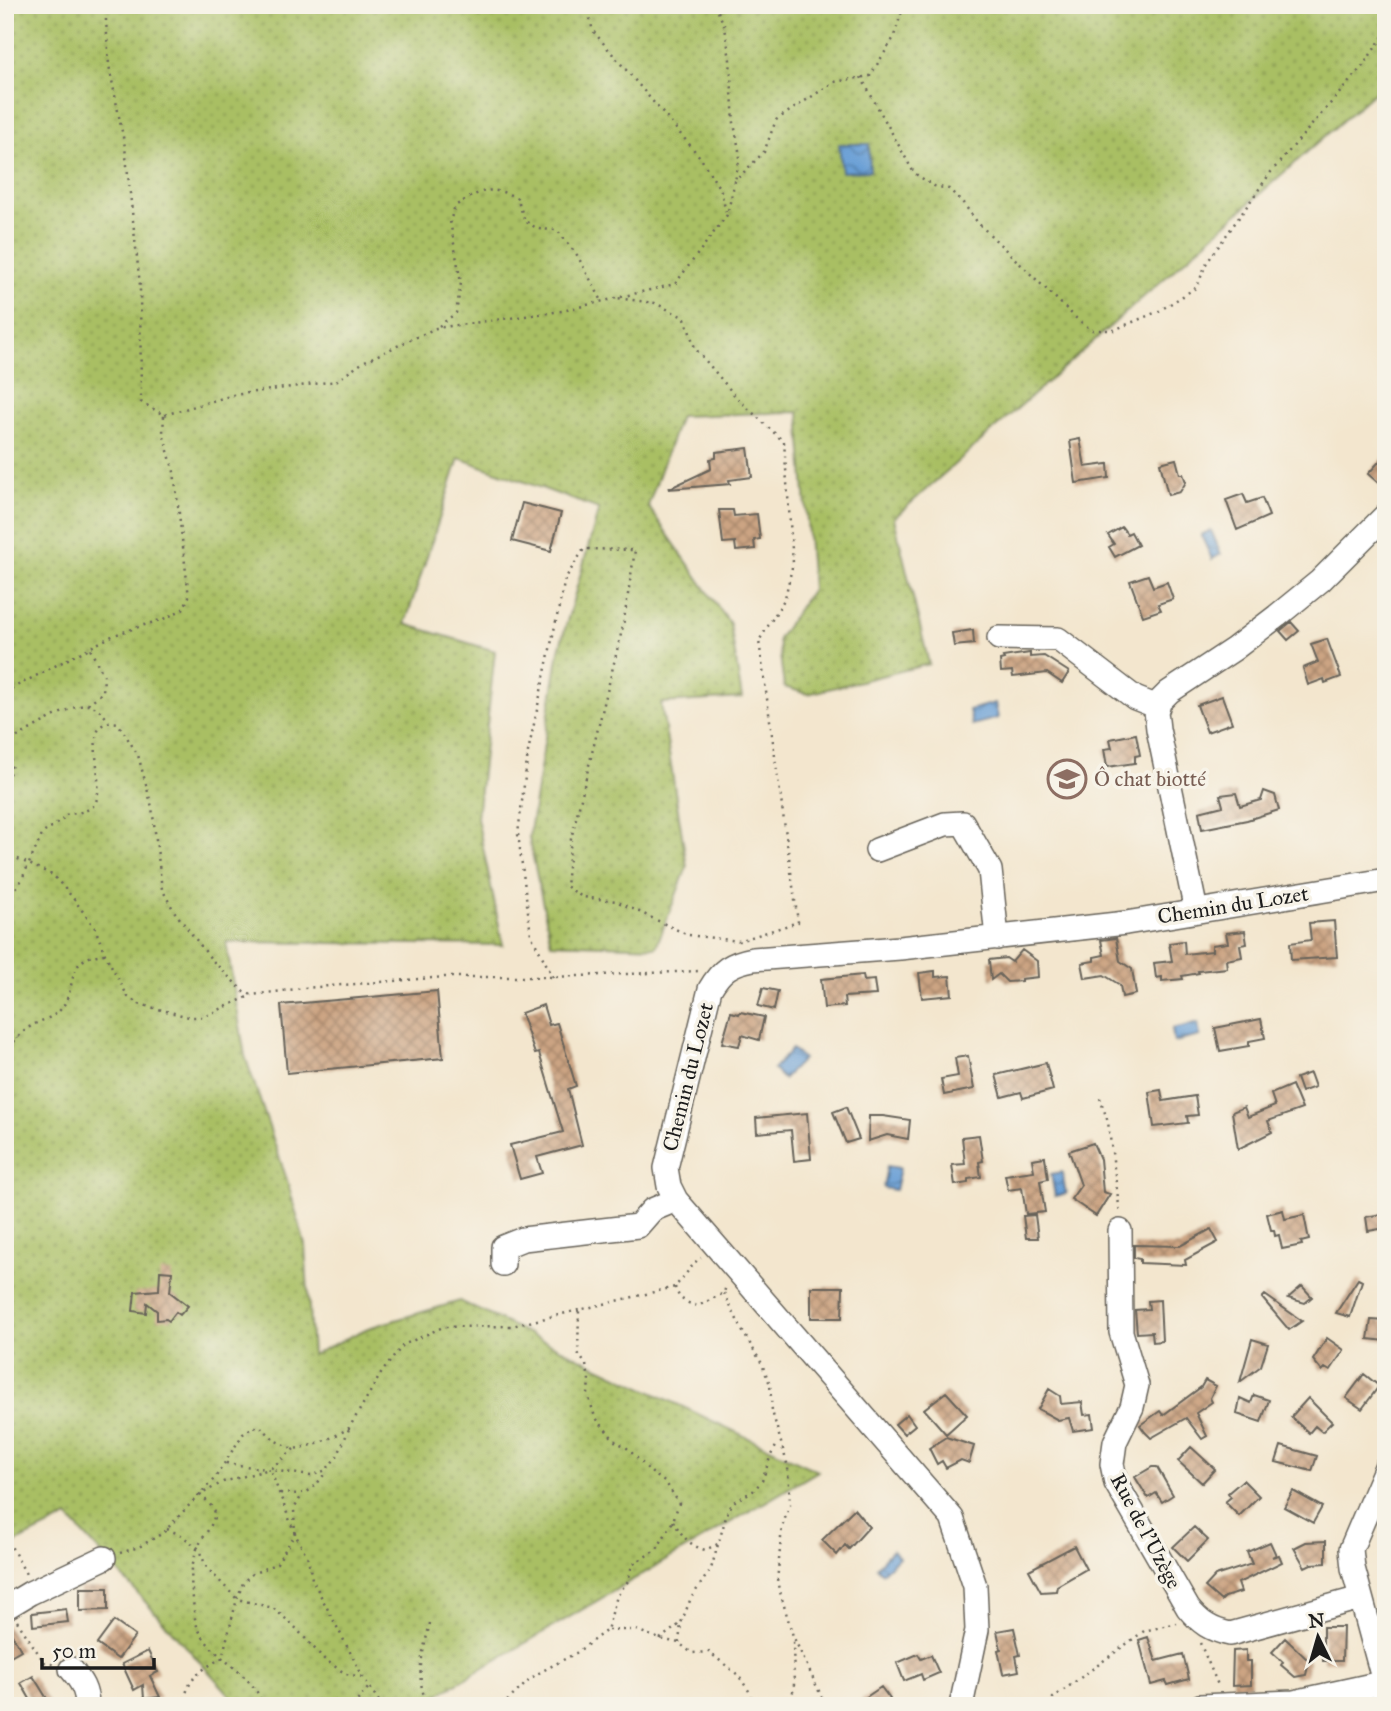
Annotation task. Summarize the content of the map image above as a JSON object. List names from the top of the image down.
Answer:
{
  "streets": {
    "street": ["Chemin du Lozet", "Rue de l'Uzège"]
  },
  "places": {
    "school or university": ["Ô chat biotté"]
  },
  "scale_bar": "50 m",
  "north": "top"
}
